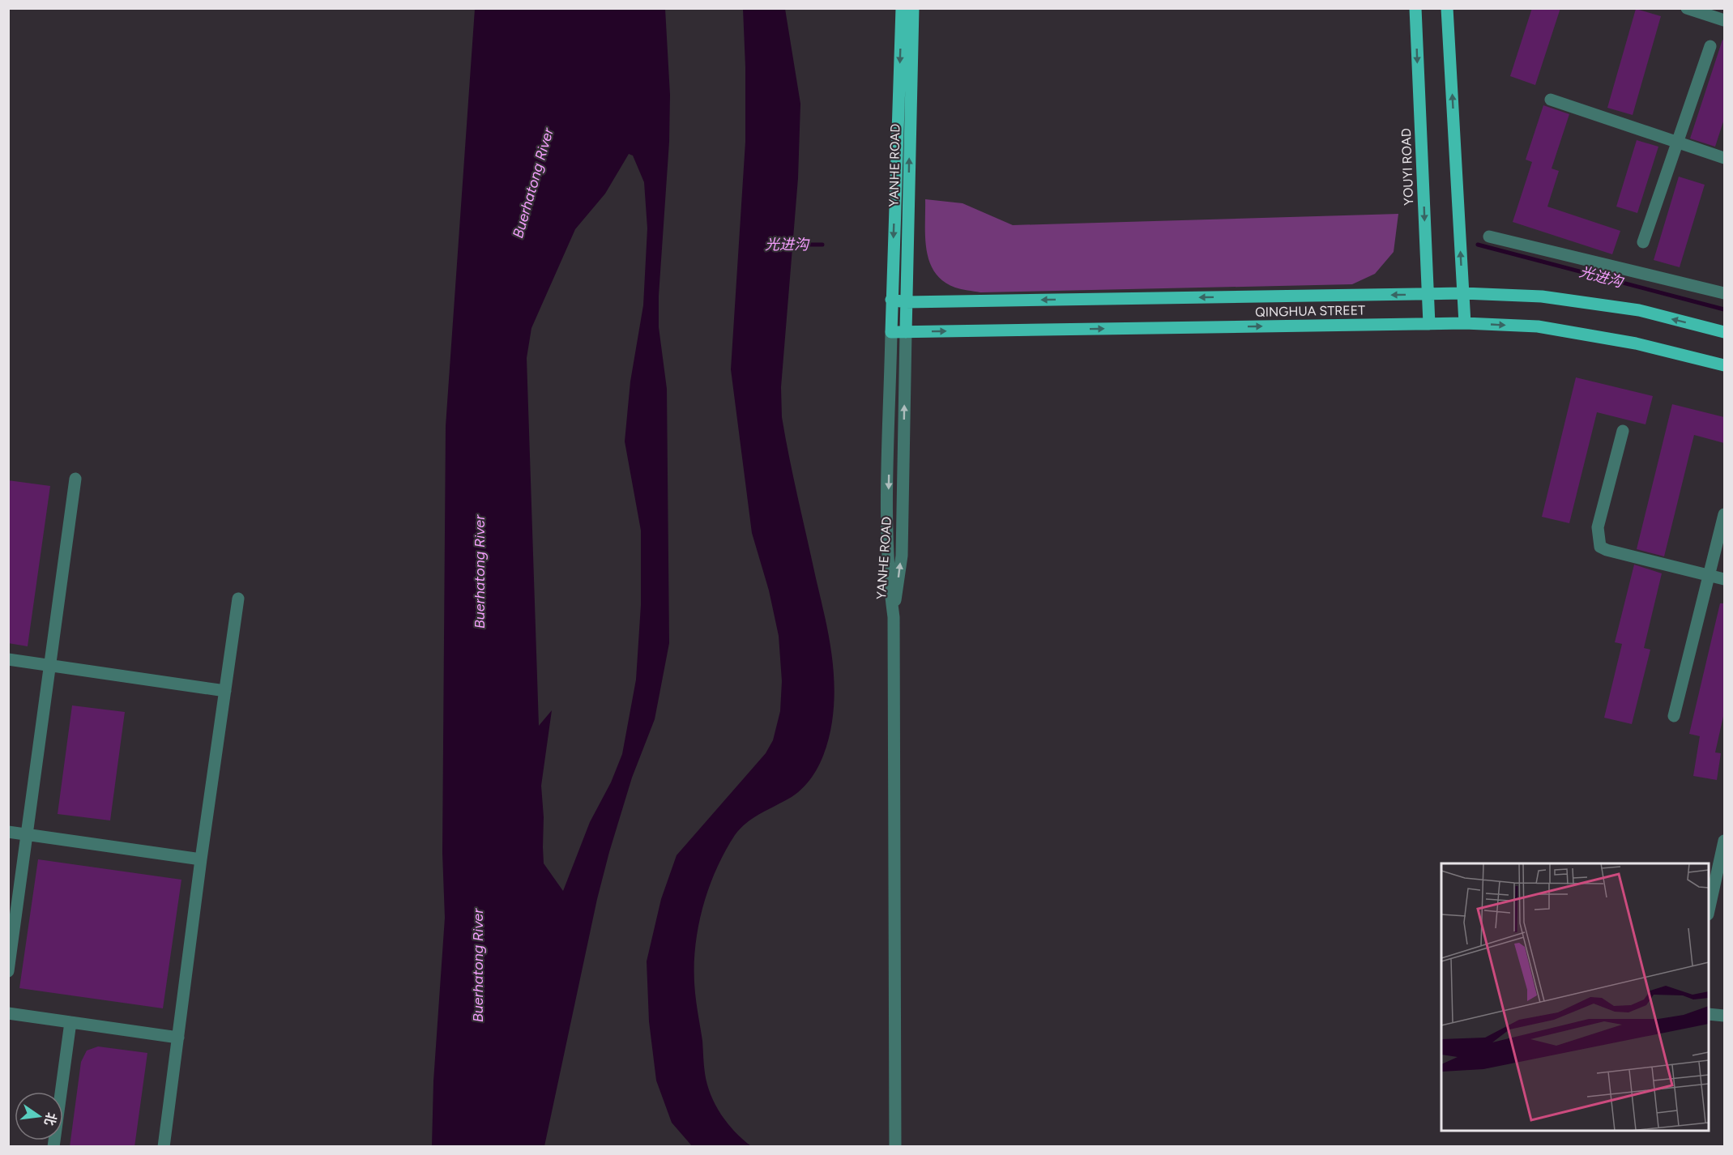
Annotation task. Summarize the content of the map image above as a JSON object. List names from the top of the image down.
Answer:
{
  "streets": {
    "main road": ["YANHE ROAD", "YOUYI ROAD", "QINGHUA STREET"]
  },
  "crossings": [
    ["YANHE ROAD", "QINGHUA STREET"],
    ["YOUYI ROAD", "QINGHUA STREET"]
  ],
  "water": ["Buerhatong River", "光进沟"],
  "north": "right"
}
